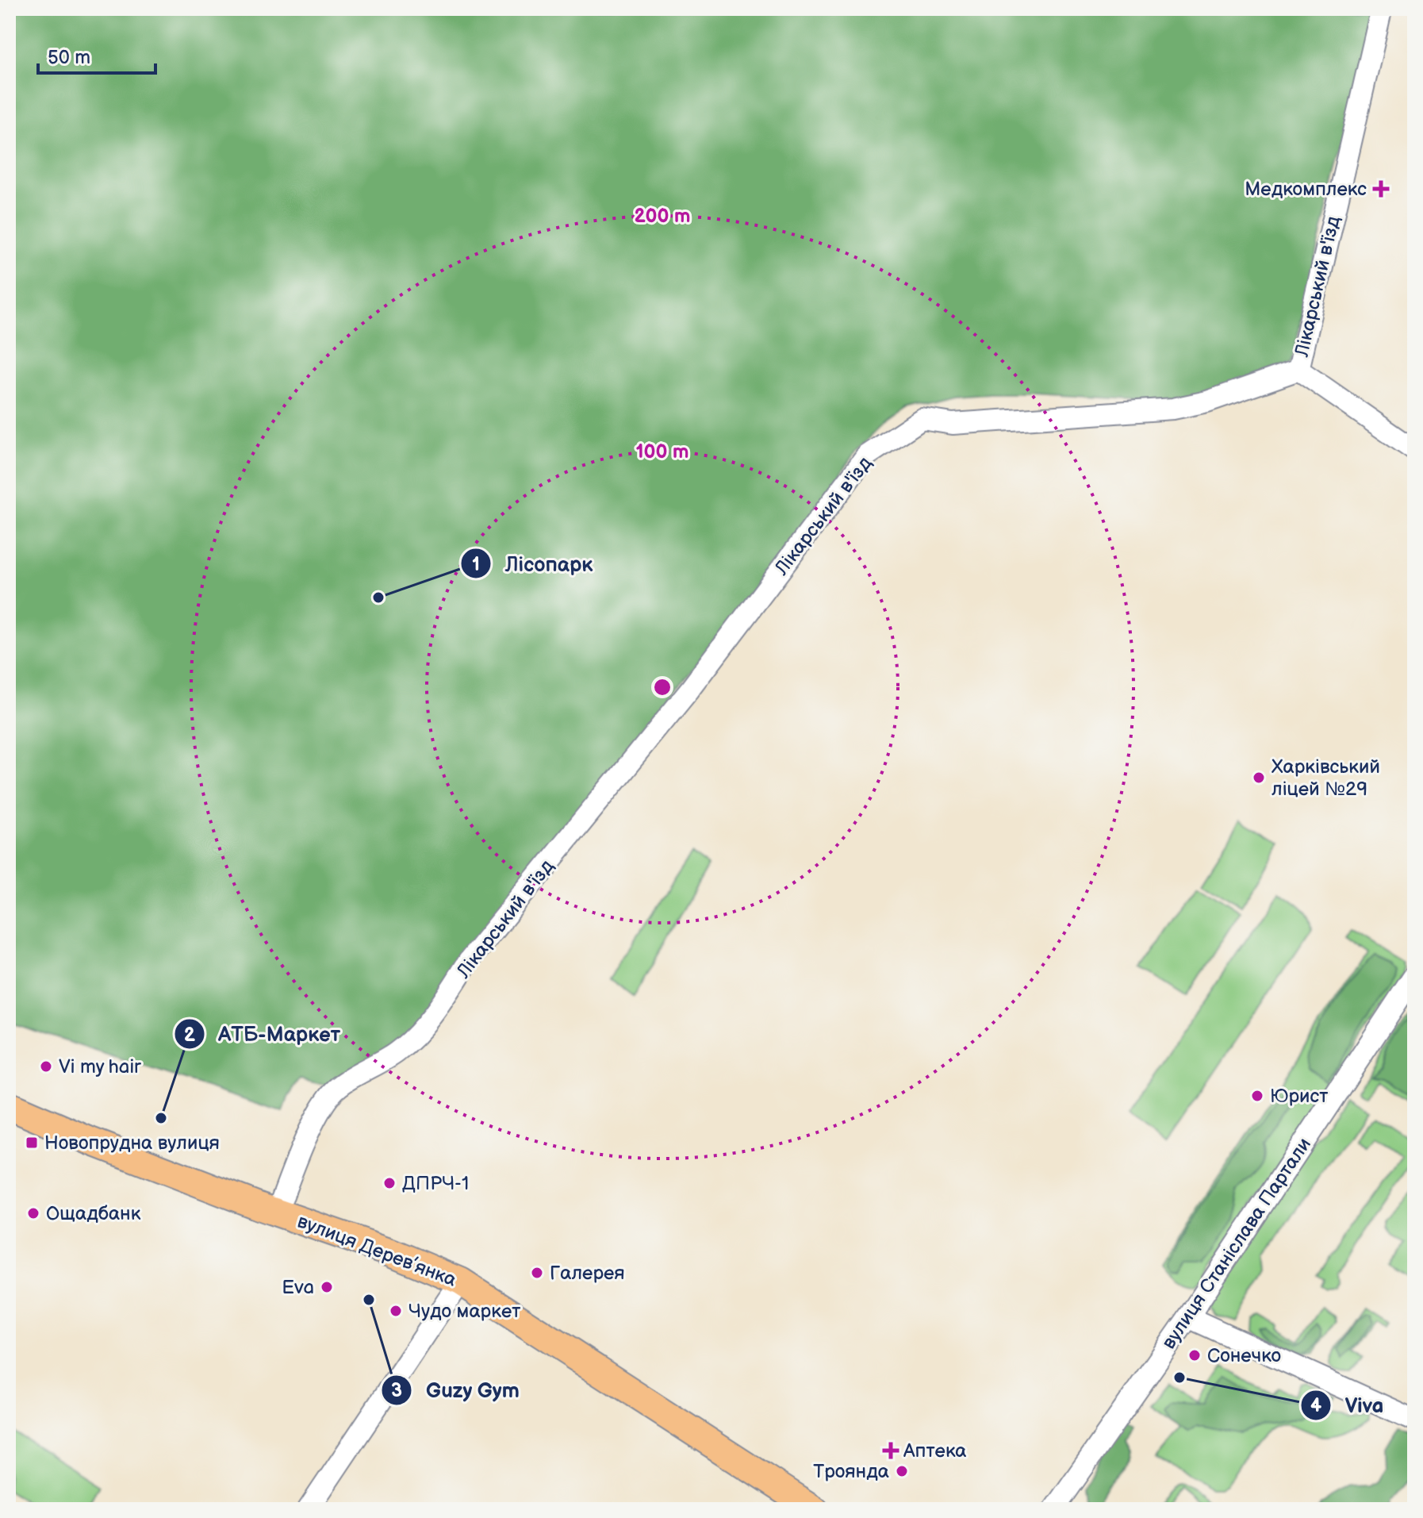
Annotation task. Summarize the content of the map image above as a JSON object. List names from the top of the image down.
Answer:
{
  "streets": {
    "main road": ["вулиця Дерев’янка"],
    "street": ["Лікарський в'їзд", "вулиця Станіслава Партали"]
  },
  "crossings": [
    ["Лікарський в'їзд", "вулиця Дерев’янка"]
  ],
  "places": {
    "health": ["Медкомплекс", "Аптека"],
    "other": [
      "Лісопарк",
      "Харківський ліцей №29",
      "Vi my hair",
      "Юрист",
      "АТБ-Маркет",
      "ДПРЧ-1",
      "Ощадбанк",
      "Галерея",
      "Eva",
      "Guzy Gym",
      "Чудо маркет",
      "Сонечко",
      "Viva",
      "Троянда"
    ],
    "transit": ["Новопрудна вулиця"]
  },
  "scale_bar": "50 m",
  "rings": ["200 m", "100 m"]
}
